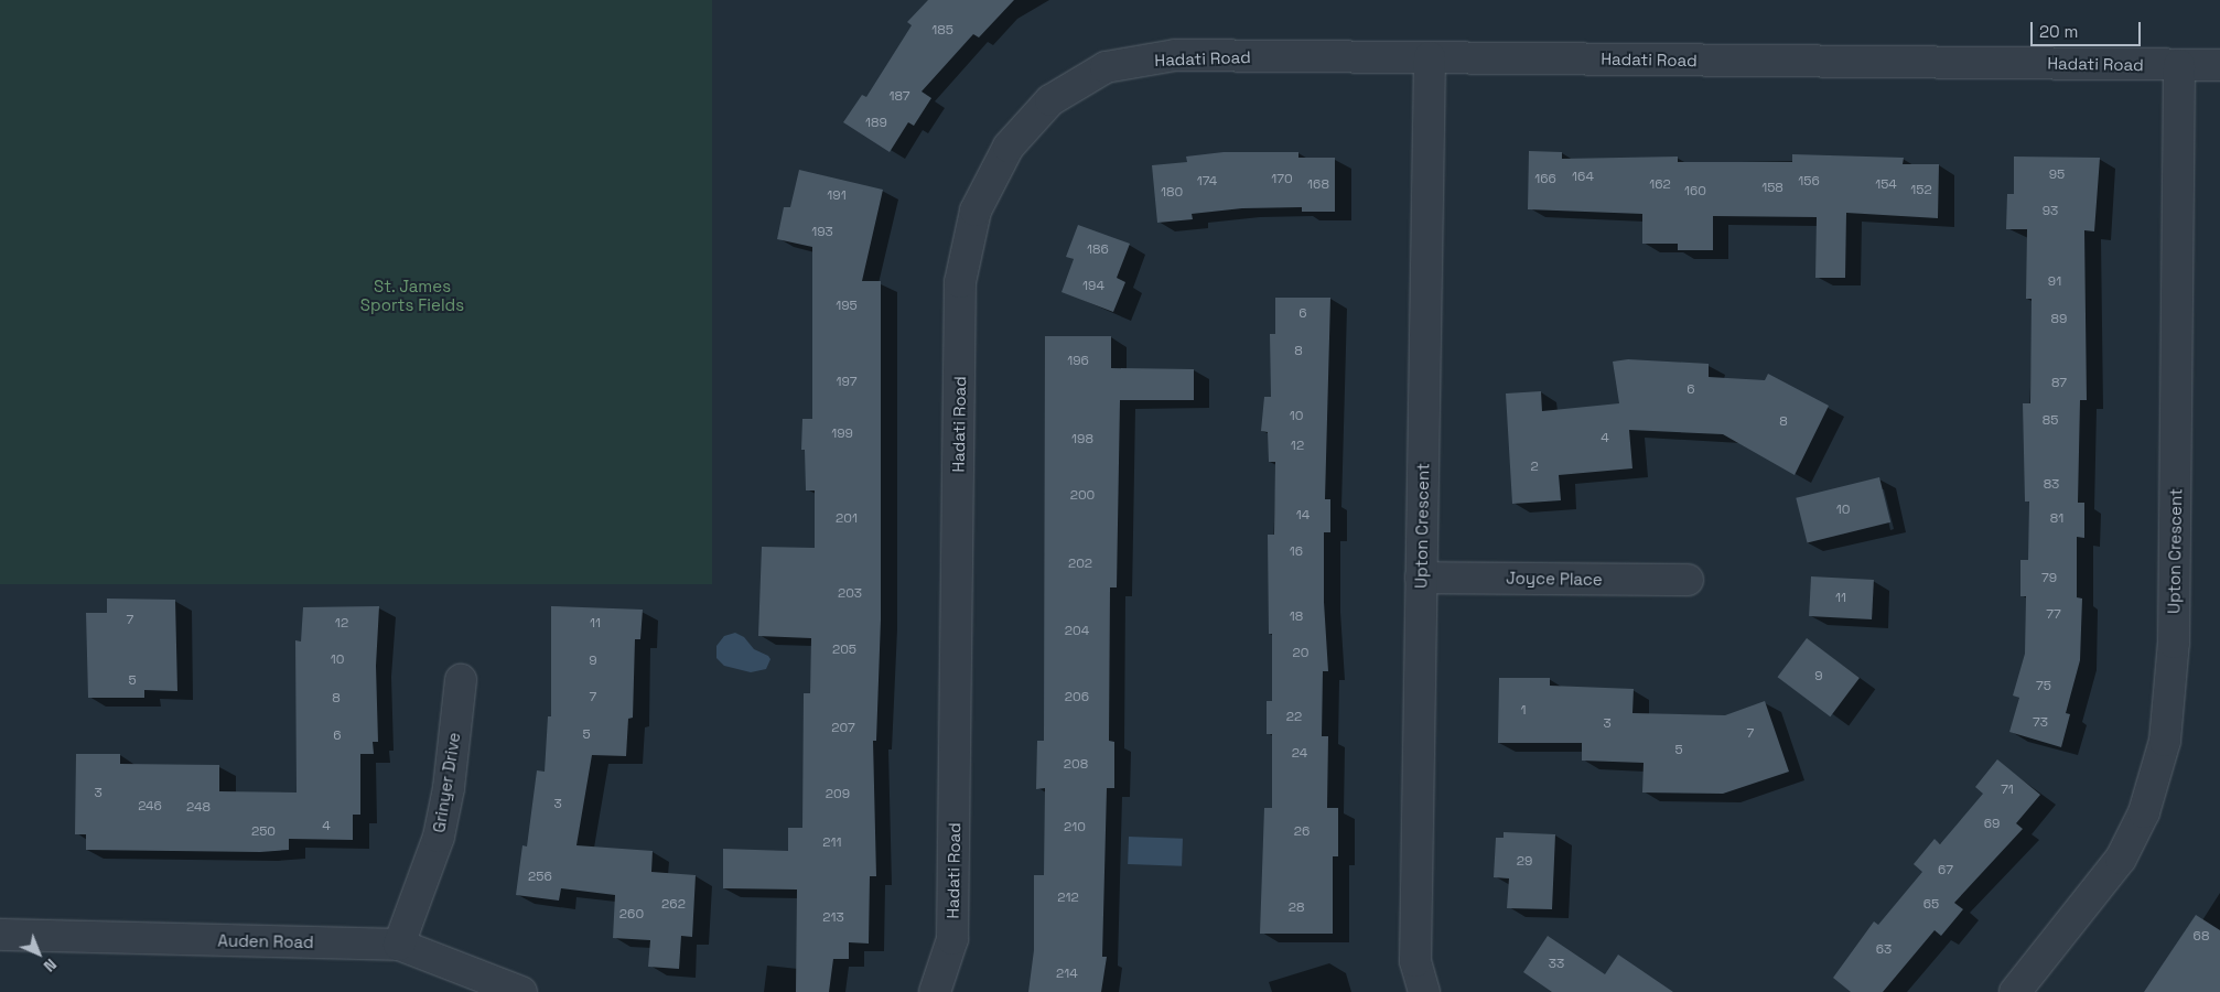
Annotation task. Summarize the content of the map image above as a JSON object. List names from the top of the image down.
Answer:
{
  "streets": {
    "street": [
      "Hadati Road",
      "Upton Crescent",
      "Joyce Place",
      "Grinyer Drive",
      "Auden Road"
    ]
  },
  "crossings": [
    ["Hadati Road", "Upton Crescent"],
    ["Upton Crescent", "Joyce Place"],
    ["Grinyer Drive", "Auden Road"]
  ],
  "parks": ["St. James Sports Fields"],
  "house_numbers": [
    "185",
    "187",
    "189",
    "95",
    "164",
    "170",
    "166",
    "174",
    "156",
    "168",
    "162",
    "154",
    "158",
    "152",
    "160",
    "180",
    "191",
    "93",
    "193",
    "186",
    "91",
    "194",
    "195",
    "6",
    "89",
    "8",
    "196",
    "197",
    "87",
    "6",
    "10",
    "85",
    "8",
    "199",
    "4",
    "198",
    "12",
    "2",
    "83",
    "200",
    "10",
    "14",
    "201",
    "81",
    "16",
    "202",
    "79",
    "203",
    "11",
    "77",
    "18",
    "7",
    "12",
    "11",
    "204",
    "205",
    "20",
    "10",
    "9",
    "9",
    "5",
    "75",
    "7",
    "206",
    "8",
    "1",
    "22",
    "73",
    "3",
    "207",
    "7",
    "5",
    "6",
    "5",
    "24",
    "208",
    "71",
    "3",
    "209",
    "3",
    "246",
    "248",
    "69",
    "4",
    "210",
    "250",
    "26",
    "211",
    "29",
    "67",
    "256",
    "212",
    "262",
    "65",
    "28",
    "260",
    "213",
    "68",
    "63",
    "33",
    "214"
  ],
  "scale_bar": "20 m",
  "north": "bottom right"
}
